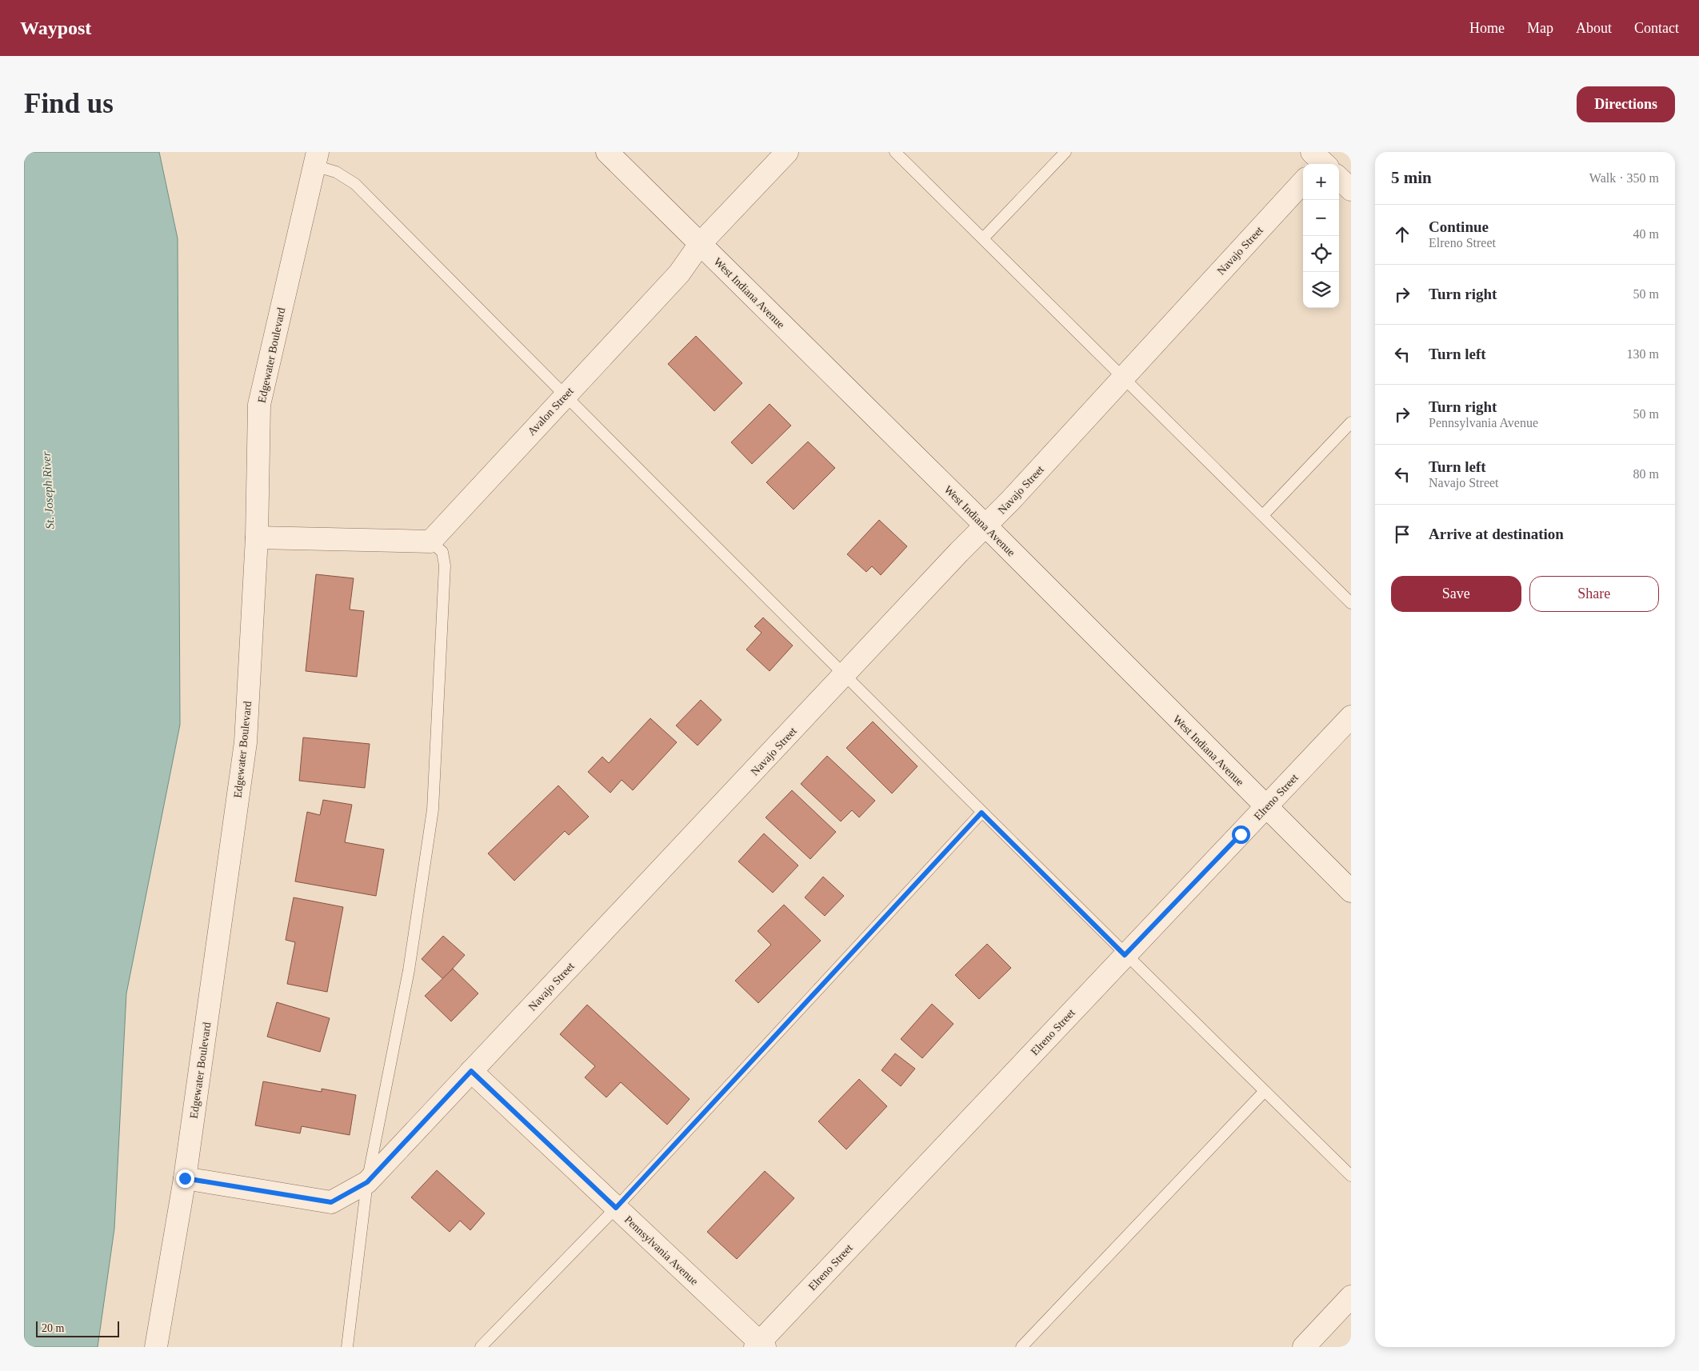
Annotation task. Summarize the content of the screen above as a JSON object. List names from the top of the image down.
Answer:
{
  "streets": {
    "street": [
      "Navajo Street",
      "West Indiana Avenue",
      "Edgewater Boulevard",
      "Avalon Street",
      "Elreno Street",
      "Pennsylvania Avenue"
    ]
  },
  "crossings": [
    ["Navajo Street", "West Indiana Avenue"],
    ["Navajo Street", "Edgewater Boulevard"],
    ["Navajo Street", "Pennsylvania Avenue"],
    ["West Indiana Avenue", "Avalon Street"],
    ["West Indiana Avenue", "Elreno Street"],
    ["Elreno Street", "Pennsylvania Avenue"]
  ],
  "water": ["St. Joseph River"],
  "scale_bar": "20 m",
  "page": {
    "header": "Waypost",
    "nav": [
      "Home",
      "Map",
      "About",
      "Contact"
    ],
    "buttons": [
      "Directions",
      ["Save", "Share"]
    ],
    "title": "Find us",
    "heading": ["5 min", "Walk · 350 m"],
    "map_buttons": ["+", "−"],
    "list": [
      ["Continue", "Elreno Street", "40 m"],
      ["Turn right", "50 m"],
      ["Turn left", "130 m"],
      ["Turn right", "Pennsylvania Avenue", "50 m"],
      ["Turn left", "Navajo Street", "80 m"],
      "Arrive at destination"
    ],
    "scale": "20 m"
  }
}
